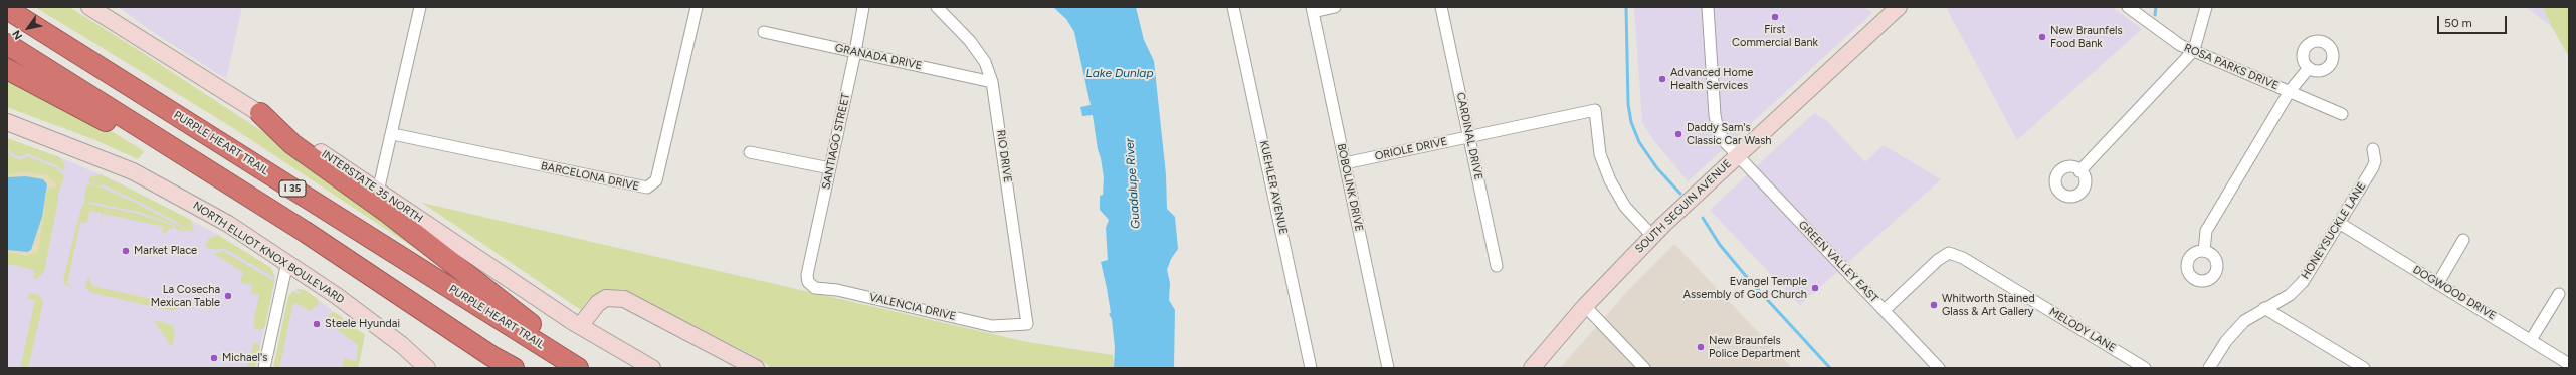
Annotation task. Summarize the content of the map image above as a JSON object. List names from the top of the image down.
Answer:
{
  "streets": {
    "highway": ["PURPLE HEART TRAIL", "I 35"],
    "main road": ["INTERSTATE 35 NORTH", "SOUTH SEGUIN AVENUE", "NORTH ELLIOT KNOX BOULEVARD"],
    "street": [
      "GRANADA DRIVE",
      "ROSA PARKS DRIVE",
      "CARDINAL DRIVE",
      "SANTIAGO STREET",
      "ORIOLE DRIVE",
      "RIO DRIVE",
      "BARCELONA DRIVE",
      "KUEHLER AVENUE",
      "BOBOLINK DRIVE",
      "HONEYSUCKLE LANE",
      "GREEN VALLEY EAST",
      "DOGWOOD DRIVE",
      "VALENCIA DRIVE",
      "MELODY LANE"
    ]
  },
  "crossings": [
    ["GRANADA DRIVE", "SANTIAGO STREET"],
    ["GRANADA DRIVE", "RIO DRIVE"],
    ["CARDINAL DRIVE", "ORIOLE DRIVE"],
    ["SANTIAGO STREET", "VALENCIA DRIVE"],
    ["ORIOLE DRIVE", "BOBOLINK DRIVE"],
    ["ORIOLE DRIVE", "SOUTH SEGUIN AVENUE"],
    ["RIO DRIVE", "VALENCIA DRIVE"],
    ["SOUTH SEGUIN AVENUE", "GREEN VALLEY EAST"],
    ["HONEYSUCKLE LANE", "DOGWOOD DRIVE"],
    ["GREEN VALLEY EAST", "MELODY LANE"]
  ],
  "water": ["Lake Dunlap", "Guadalupe River"],
  "places": [
    "First Commercial Bank",
    "New Braunfels Food Bank",
    "Advanced Home Health Services",
    "Daddy Sam's Classic Car Wash",
    "Market Place",
    "Evangel Temple Assembly of God Church",
    "La Cosecha Mexican Table",
    "Whitworth Stained Glass & Art Gallery",
    "Steele Hyundai",
    "New Braunfels Police Department",
    "Michael's"
  ],
  "scale_bar": "50 m",
  "north": "bottom left"
}
